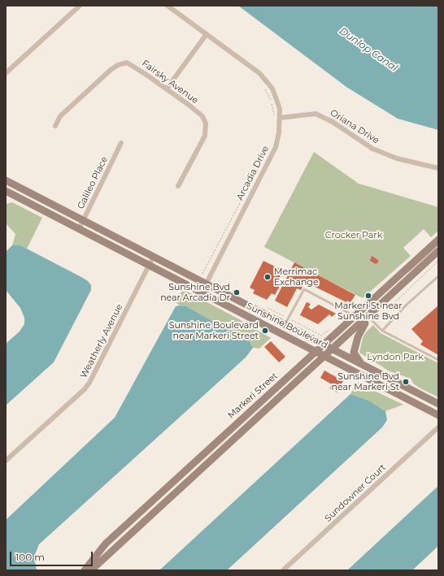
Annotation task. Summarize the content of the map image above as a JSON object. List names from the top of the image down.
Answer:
{
  "streets": {
    "main road": ["Sunshine Boulevard", "Markeri Street"],
    "street": [
      "Fairsky Avenue",
      "Oriana Drive",
      "Arcadia Drive",
      "Galileo Place",
      "Weatherly Avenue",
      "Sundowner Court"
    ]
  },
  "crossings": [
    ["Oriana Drive", "Arcadia Drive"],
    ["Arcadia Drive", "Sunshine Boulevard"],
    ["Galileo Place", "Sunshine Boulevard"],
    ["Sunshine Boulevard", "Weatherly Avenue"],
    ["Sunshine Boulevard", "Markeri Street"]
  ],
  "water": ["Dunlop Canal"],
  "parks": ["Crocker Park", "Lyndon Park"],
  "places": [
    "Merrimac Exchange",
    "Sunshine Bvd near Arcadia Dr",
    "Markeri St near Sunshine Bvd",
    "Sunshine Boulevard near Markeri Street",
    "Sunshine Bvd near Markeri St"
  ],
  "scale_bar": "100 m"
}
